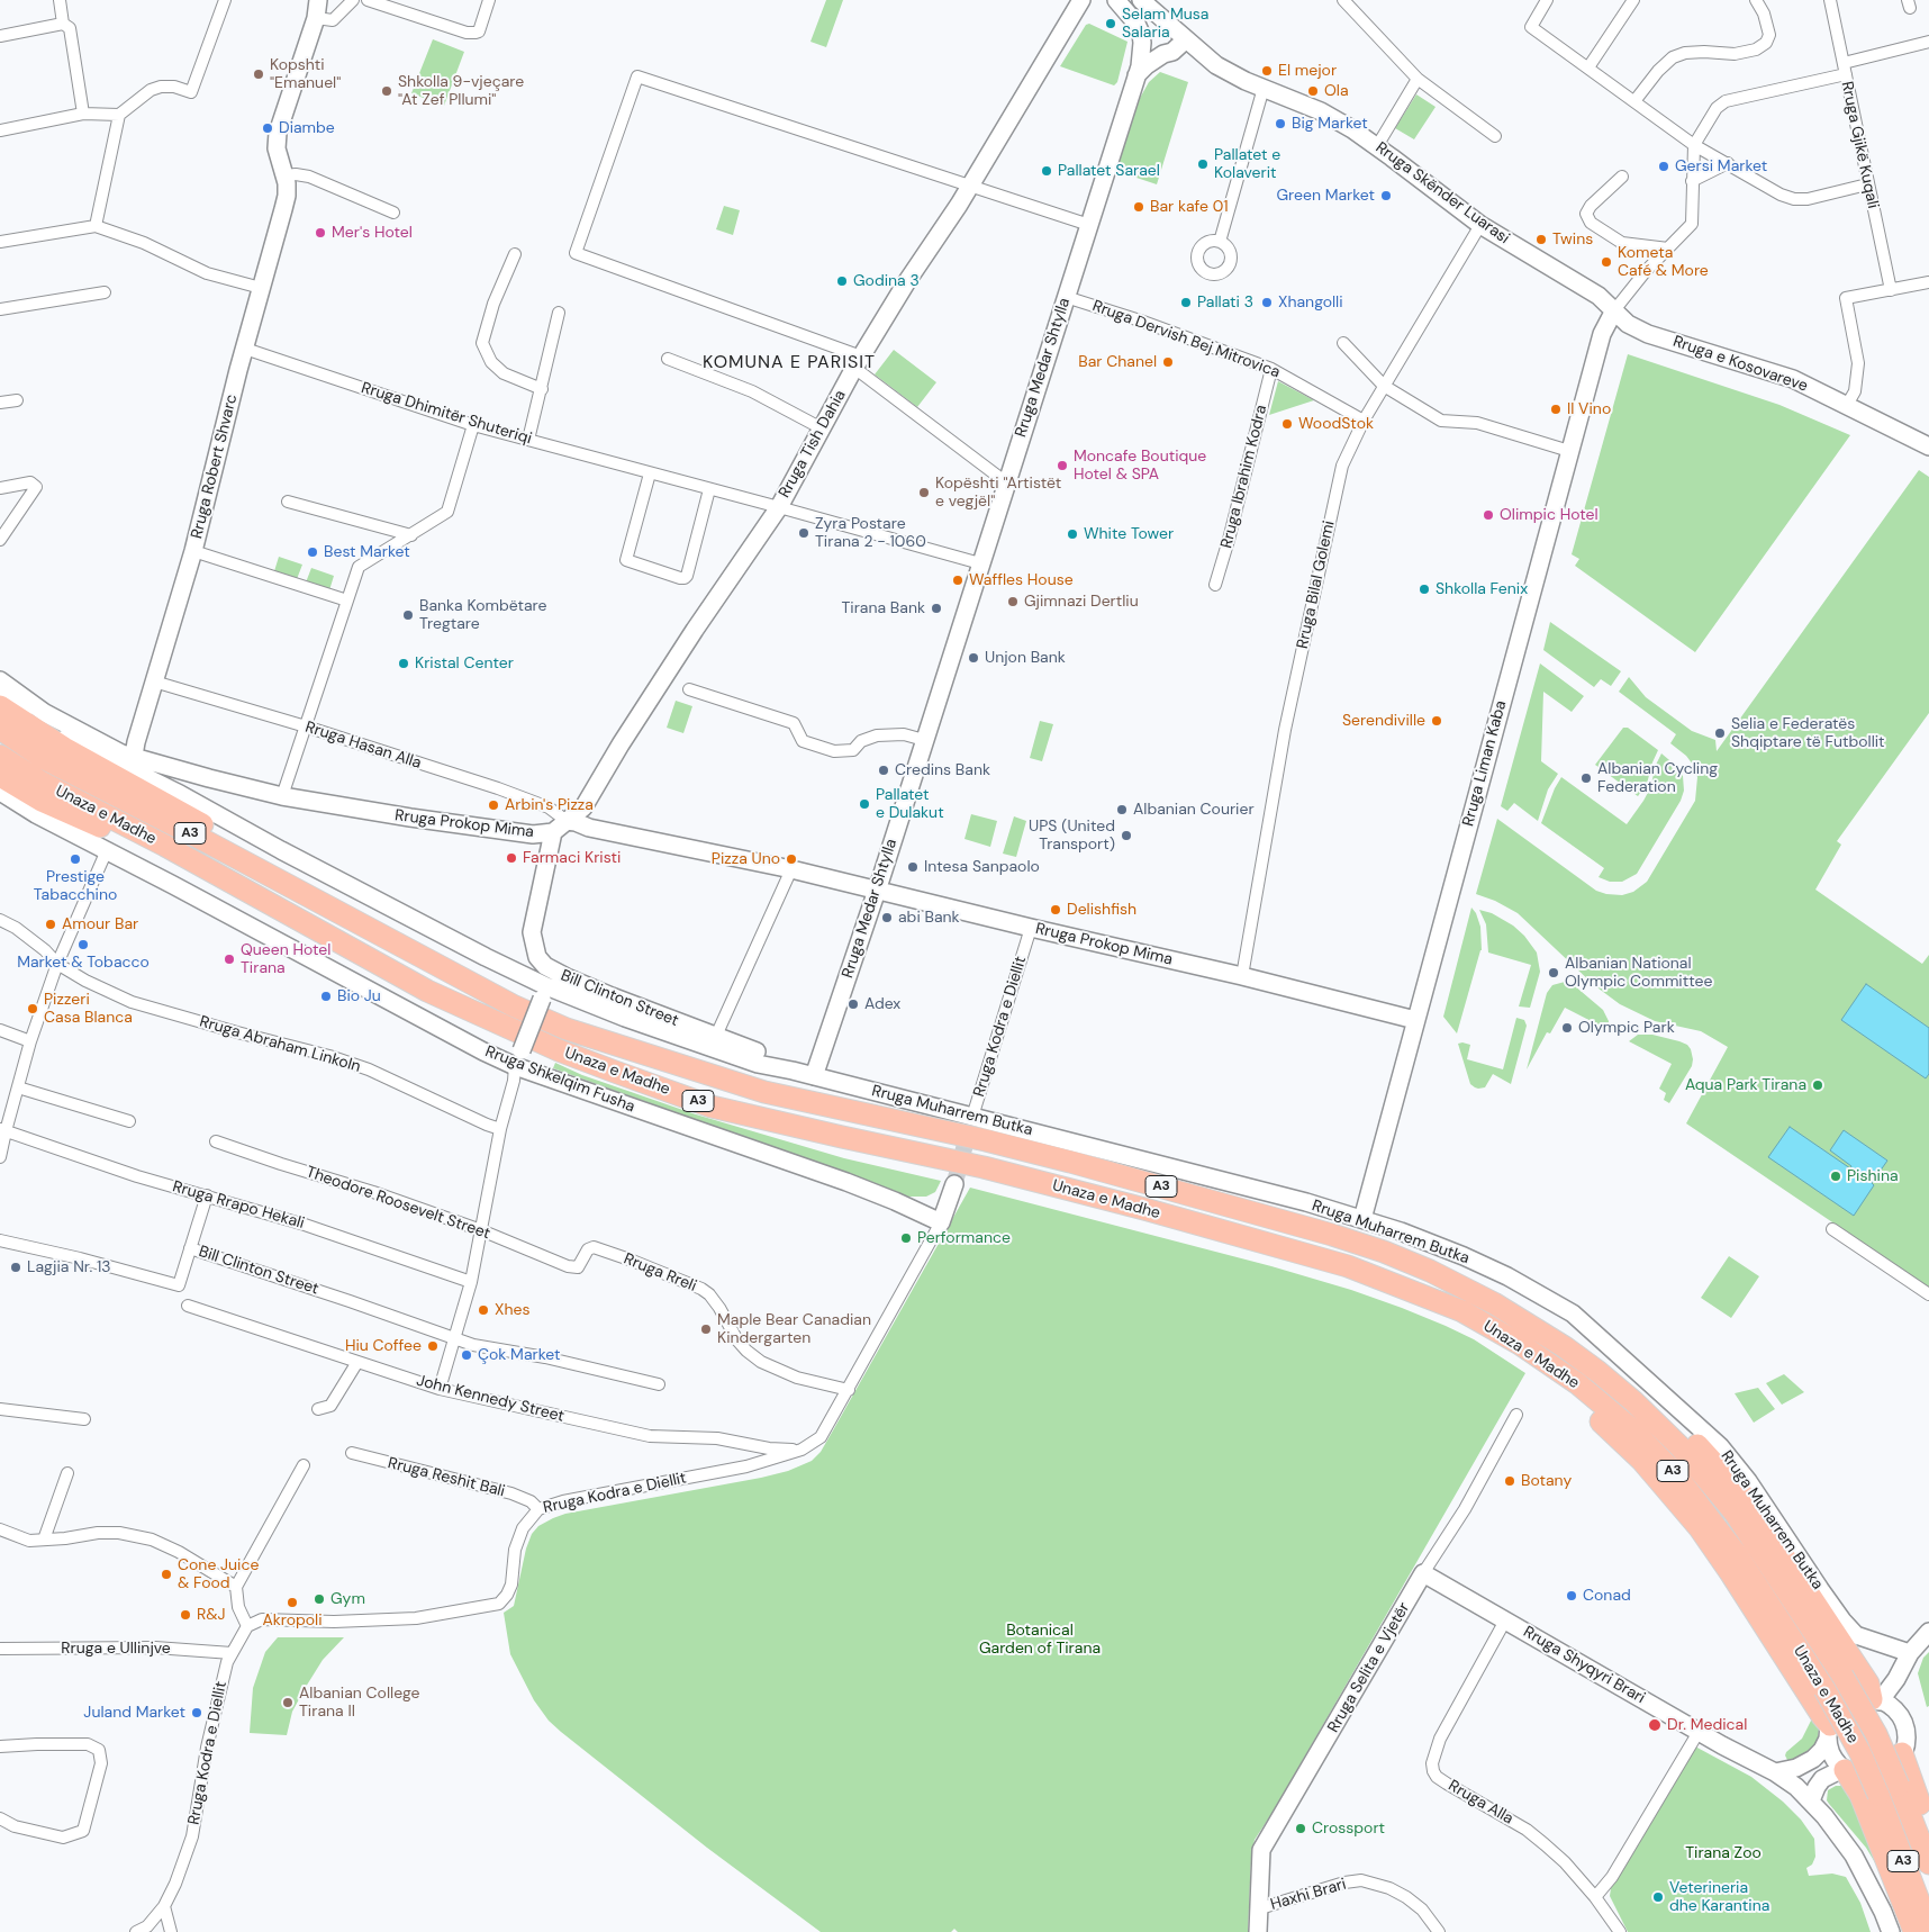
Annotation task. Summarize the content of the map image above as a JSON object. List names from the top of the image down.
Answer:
{
  "streets": {
    "highway": ["Unaza e Madhe", "A3"],
    "street": [
      "Rruga Gjikë Kuqali",
      "Rruga Skënder Luarasi",
      "Rruga Dervish Bej Mitrovica",
      "Rruga e Kosovareve",
      "Rruga Medar Shtylla",
      "Rruga Dhimitër Shuteriqi",
      "Rruga Tish Dahia",
      "Rruga Robert Shvarc",
      "Rruga Ibrahim Kodra",
      "Rruga Bilal Golemi",
      "Rruga Hasan Alla",
      "Rruga Liman Kaba",
      "Rruga Prokop Mima",
      "Bill Clinton Street",
      "Rruga Kodra e Diellit",
      "Rruga Abraham Linkoln",
      "Rruga Shkelqim Fusha",
      "Rruga Muharrem Butka",
      "Theodore Roosevelt Street",
      "Rruga Rrapo Hekali",
      "Rruga Rreli",
      "John Kennedy Street",
      "Rruga Reshit Bali",
      "Rruga e Ullinjve",
      "Rruga Shyqyri Brari",
      "Rruga Selita e Vjetër",
      "Rruga Alla",
      "Haxhi Brari"
    ]
  },
  "crossings": [
    ["Rruga Skënder Luarasi", "Rruga e Kosovareve"],
    ["Rruga Skënder Luarasi", "Rruga Bilal Golemi"],
    ["Rruga Skënder Luarasi", "Rruga Liman Kaba"],
    ["Rruga Dervish Bej Mitrovica", "Rruga Medar Shtylla"],
    ["Rruga Dervish Bej Mitrovica", "Rruga Ibrahim Kodra"],
    ["Rruga Dervish Bej Mitrovica", "Rruga Bilal Golemi"],
    ["Rruga e Kosovareve", "Rruga Liman Kaba"],
    ["Rruga Medar Shtylla", "Rruga Dhimitër Shuteriqi"],
    ["Rruga Medar Shtylla", "Rruga Prokop Mima"],
    ["Rruga Medar Shtylla", "Rruga Muharrem Butka"],
    ["Rruga Dhimitër Shuteriqi", "Rruga Tish Dahia"],
    ["Rruga Dhimitër Shuteriqi", "Rruga Robert Shvarc"],
    ["Rruga Tish Dahia", "Rruga Hasan Alla"],
    ["Rruga Tish Dahia", "Rruga Prokop Mima"],
    ["Rruga Robert Shvarc", "Rruga Hasan Alla"],
    ["Rruga Robert Shvarc", "Rruga Prokop Mima"],
    ["Rruga Bilal Golemi", "Rruga Prokop Mima"],
    ["Rruga Hasan Alla", "Rruga Prokop Mima"],
    ["Rruga Liman Kaba", "Rruga Prokop Mima"],
    ["Rruga Liman Kaba", "Rruga Muharrem Butka"],
    ["Rruga Prokop Mima", "Bill Clinton Street"],
    ["Rruga Prokop Mima", "Rruga Kodra e Diellit"],
    ["Bill Clinton Street", "Rruga Abraham Linkoln"],
    ["Bill Clinton Street", "Rruga Shkelqim Fusha"],
    ["Bill Clinton Street", "Rruga Muharrem Butka"],
    ["Bill Clinton Street", "Theodore Roosevelt Street"],
    ["Bill Clinton Street", "Rruga Rrapo Hekali"],
    ["Bill Clinton Street", "John Kennedy Street"],
    ["Rruga Kodra e Diellit", "Rruga Shkelqim Fusha"],
    ["Rruga Kodra e Diellit", "Rruga Muharrem Butka"],
    ["Rruga Kodra e Diellit", "Rruga Rreli"],
    ["Rruga Kodra e Diellit", "John Kennedy Street"],
    ["Rruga Kodra e Diellit", "Rruga Reshit Bali"],
    ["Rruga Kodra e Diellit", "Rruga e Ullinjve"],
    ["Theodore Roosevelt Street", "Rruga Rreli"],
    ["Rruga Shyqyri Brari", "Rruga Selita e Vjetër"],
    ["Rruga Shyqyri Brari", "Rruga Alla"],
    ["Rruga Selita e Vjetër", "Haxhi Brari"]
  ],
  "districts": ["KOMUNA E PARISIT"],
  "parks": ["Botanical Garden of Tirana", "Tirana Zoo"],
  "places": [
    "Selam Musa Salaria",
    "El mejor",
    "Kopshti \"Emanuel\"",
    "Shkolla 9-vjeçare \"At Zef Pllumi\"",
    "Ola",
    "Big Market",
    "Diambe",
    "Pallatet e Kolaverit",
    "Gersi Market",
    "Pallatet Sarael",
    "Green Market",
    "Bar kafe 01",
    "Mer's Hotel",
    "Twins",
    "Kometa Café & More",
    "Godina 3",
    "Pallati 3",
    "Xhangolli",
    "Bar Chanel",
    "Il Vino",
    "WoodStok",
    "Moncafe Boutique Hotel & SPA",
    "Kopështi \"Artistët e vegjël\"",
    "Olimpic Hotel",
    "Zyra Postare Tirana 2 - 1060",
    "White Tower",
    "Best Market",
    "Waffles House",
    "Shkolla Fenix",
    "Gjimnazi Dertliu",
    "Tirana Bank",
    "Banka Kombëtare Tregtare",
    "Unjon Bank",
    "Kristal Center",
    "Serendiville",
    "Selia e Federatës Shqiptare të Futbollit",
    "Credins Bank",
    "Albanian Cycling Federation",
    "Pallatet e Dulakut",
    "Arbin's Pizza",
    "Albanian Courier",
    "UPS (United Transport)",
    "Farmaci Kristi",
    "Prestige Tabacchino",
    "Pizza Uno",
    "Intesa Sanpaolo",
    "Delishfish",
    "abi Bank",
    "Amour Bar",
    "Market & Tobacco",
    "Queen Hotel Tirana",
    "Albanian National Olympic Committee",
    "Bio Ju",
    "Adex",
    "Pizzeri Casa Blanca",
    "Olympic Park",
    "Aqua Park Tirana",
    "Pishina",
    "Performance",
    "Lagjia Nr. 13",
    "Xhes",
    "Maple Bear Canadian Kindergarten",
    "Hiu Coffee",
    "Çok Market",
    "Botany",
    "Cone Juice & Food",
    "Conad",
    "Gym",
    "Akropoli",
    "R&J",
    "Albanian College Tirana II",
    "Juland Market",
    "Dr. Medical",
    "Crossport",
    "Veterineria dhe Karantina"
  ]
}
